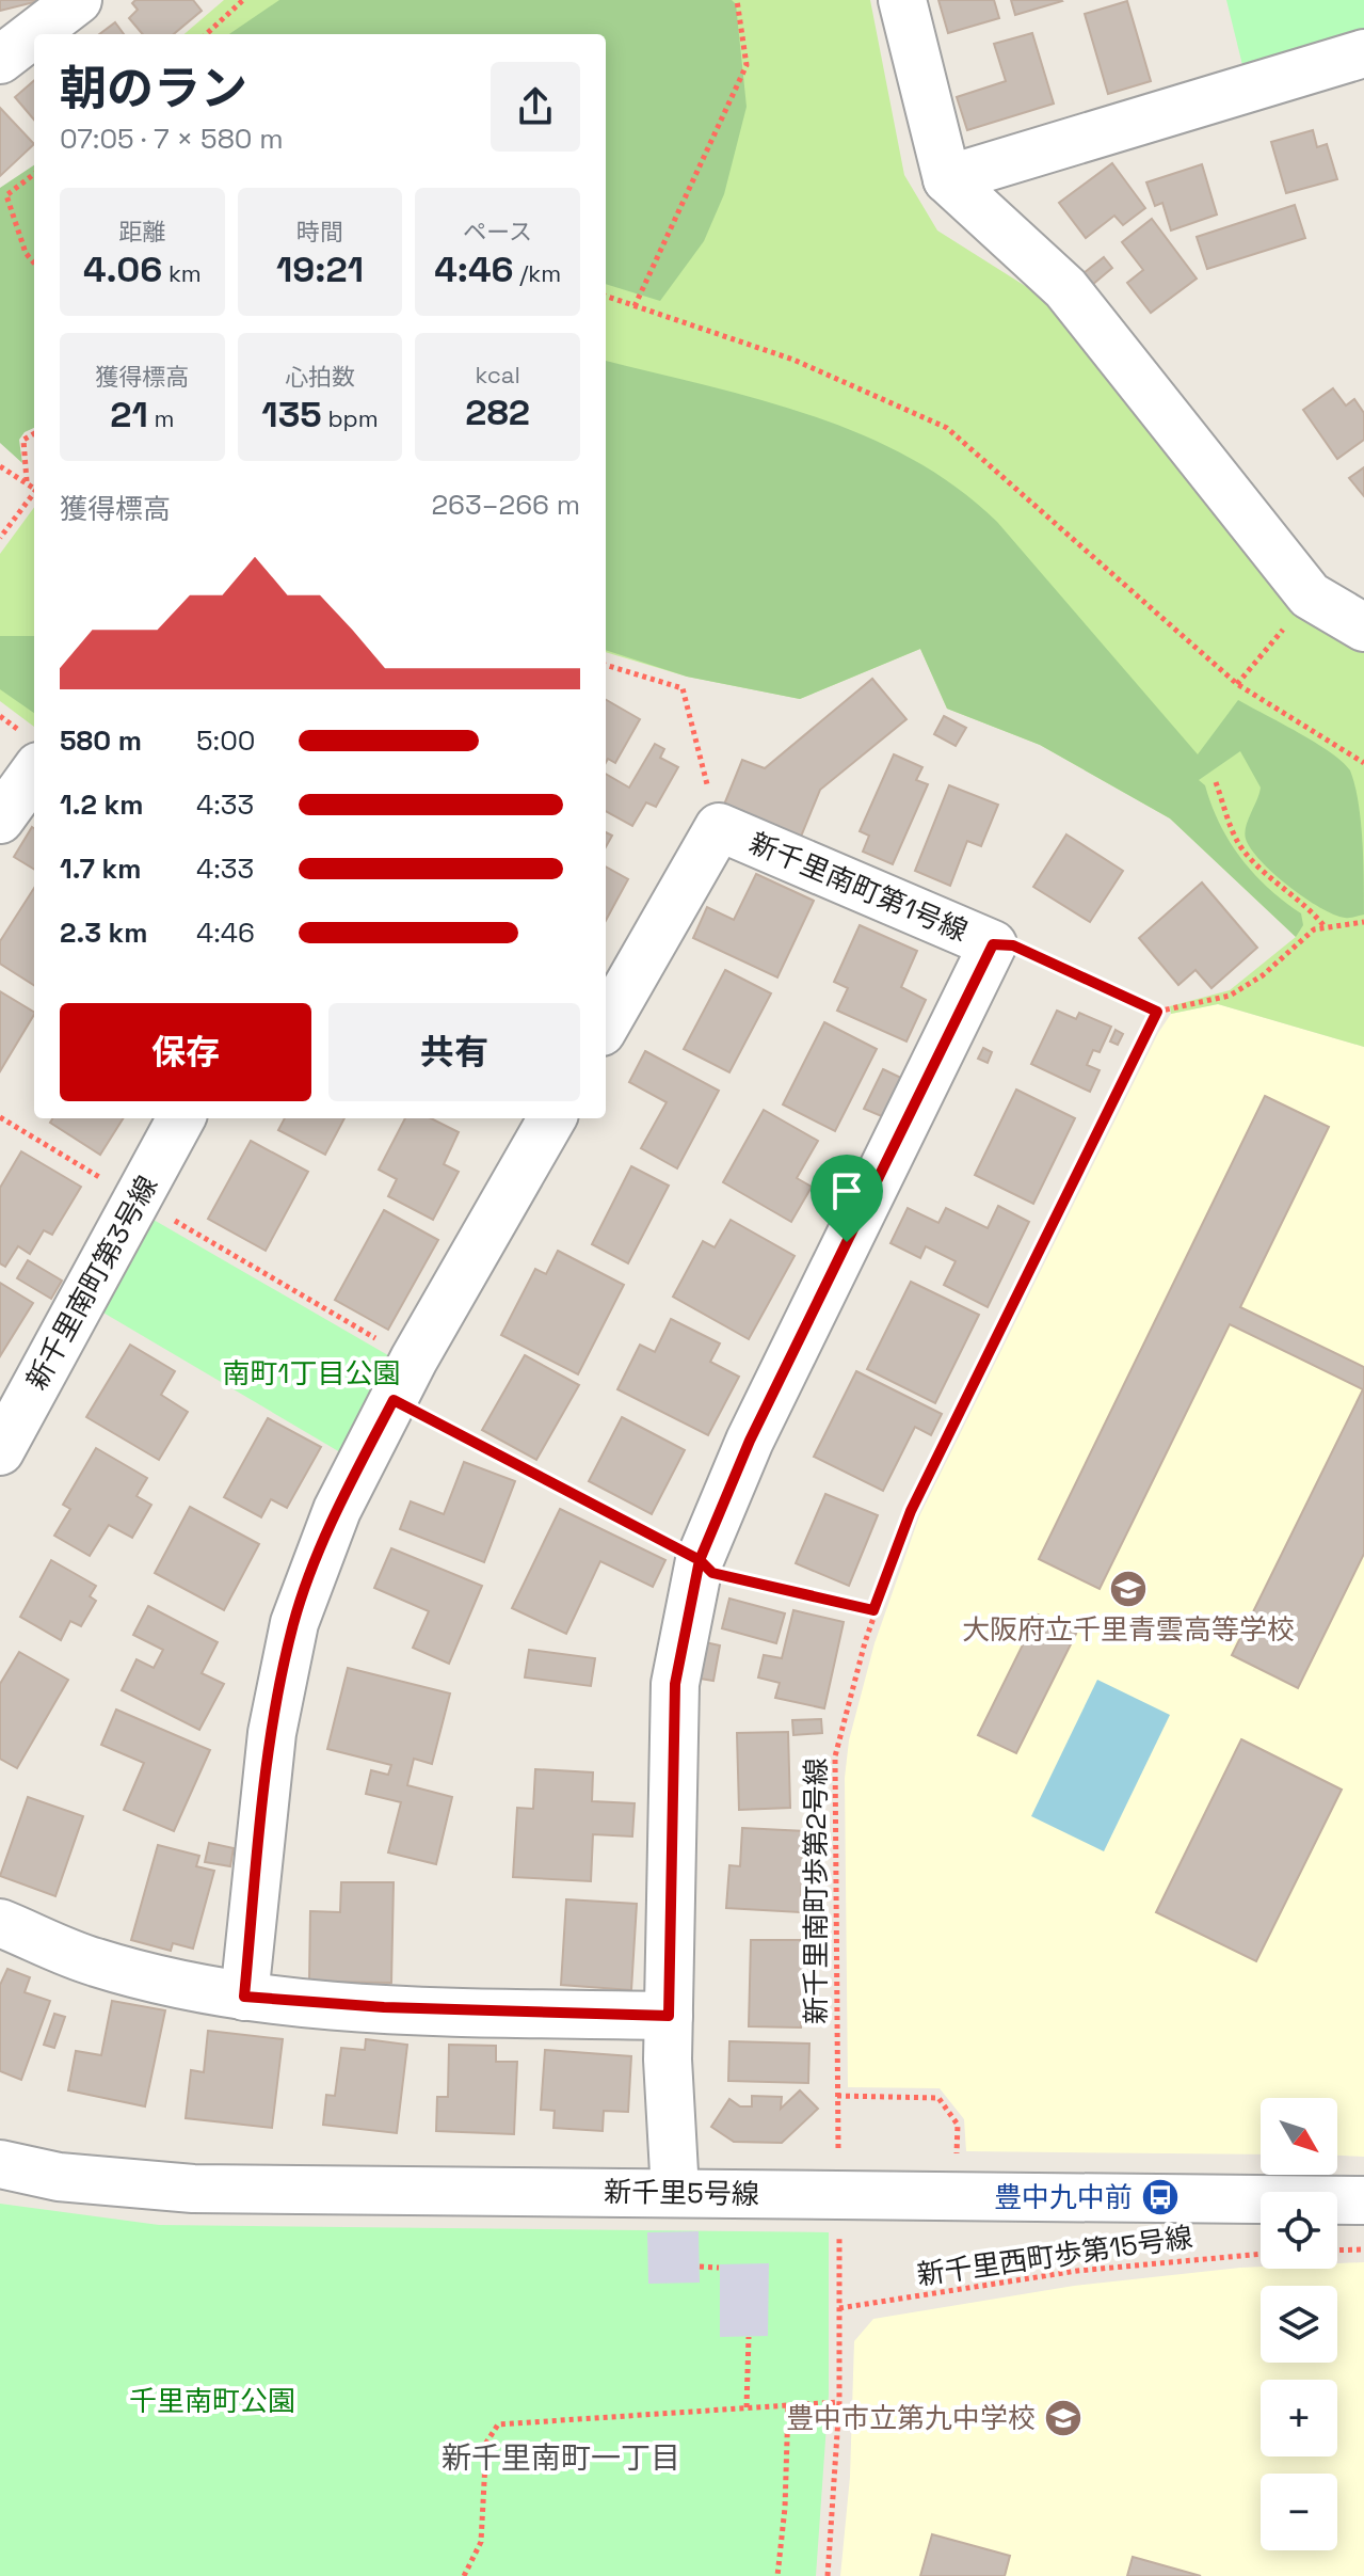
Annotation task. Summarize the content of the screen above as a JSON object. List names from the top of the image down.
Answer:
{
  "streets": {
    "street": ["新千里南町第1号線", "新千里南町第3号線", "新千里5号線"],
    "path": ["新千里南町歩第2号線", "新千里西町歩第15号線"]
  },
  "crossings": [
    ["新千里南町第1号線", "新千里5号線"]
  ],
  "districts": ["新千里南町一丁目"],
  "parks": ["南町1丁目公園", "千里南町公園"],
  "places": {
    "school or university": ["大阪府立千里青雲高等学校", "豊中市立第九中学校"],
    "bus stop": ["豊中九中前"]
  },
  "north": "bottom right",
  "page": {
    "heading": ["朝のラン", "07:05 · 7 × 580 m"],
    "stats": [
      ["距離", "4.06 km"],
      ["時間", "19:21"],
      ["ペース", "4:46 /km"],
      ["獲得標高", "21 m"],
      ["心拍数", "135 bpm"],
      ["kcal", "282"]
    ],
    "chart": ["獲得標高", "263–266 m"],
    "list": [
      {
        "name": "580 m",
        "note": "5:00"
      },
      {
        "name": "1.2 km",
        "note": "4:33"
      },
      {
        "name": "1.7 km",
        "note": "4:33"
      },
      {
        "name": "2.3 km",
        "note": "4:46"
      }
    ],
    "buttons": ["保存", "共有"],
    "map_buttons": ["+", "−"]
  }
}
